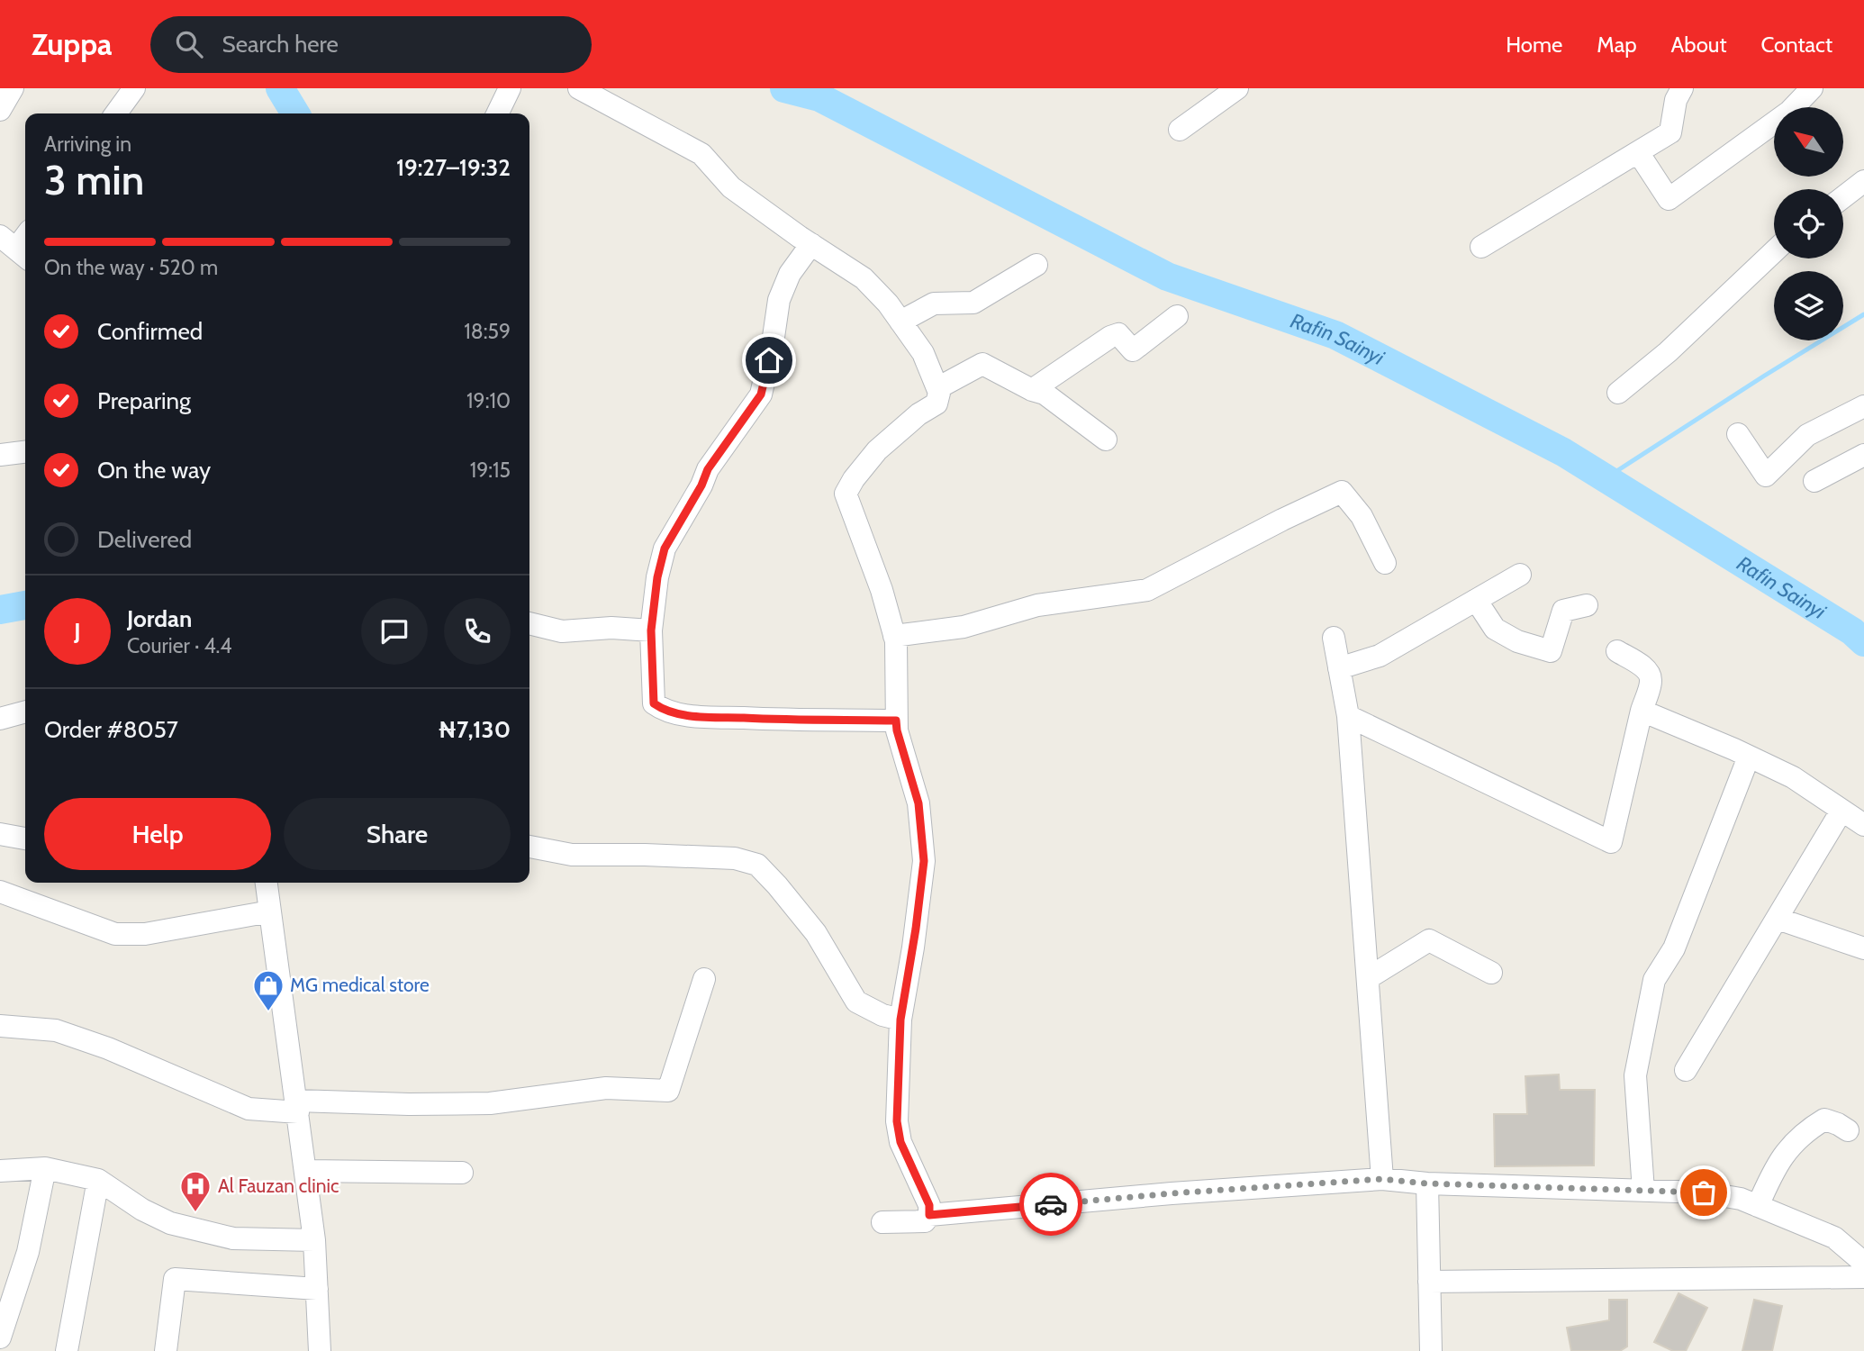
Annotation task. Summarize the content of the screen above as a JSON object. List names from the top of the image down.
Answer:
{
  "water": ["Rafin Sainyi"],
  "places": {
    "shop": ["MG medical store"],
    "hospital": ["Al Fauzan clinic"]
  },
  "north": "top left",
  "page": {
    "header": "Zuppa",
    "search": "Search here",
    "nav": [
      "Home",
      "Map",
      "About",
      "Contact"
    ],
    "heading": ["3 min", "Arriving in", "19:27–19:32"],
    "panel": [
      "Jordan",
      "Courier · 4.4",
      "Order #8057",
      "₦7,130"
    ],
    "bar": "On the way · 520 m",
    "list": [
      ["Confirmed", "18:59"],
      ["Preparing", "19:10"],
      ["On the way", "19:15"],
      "Delivered"
    ],
    "round": "J",
    "buttons": ["Help", "Share"]
  }
}
